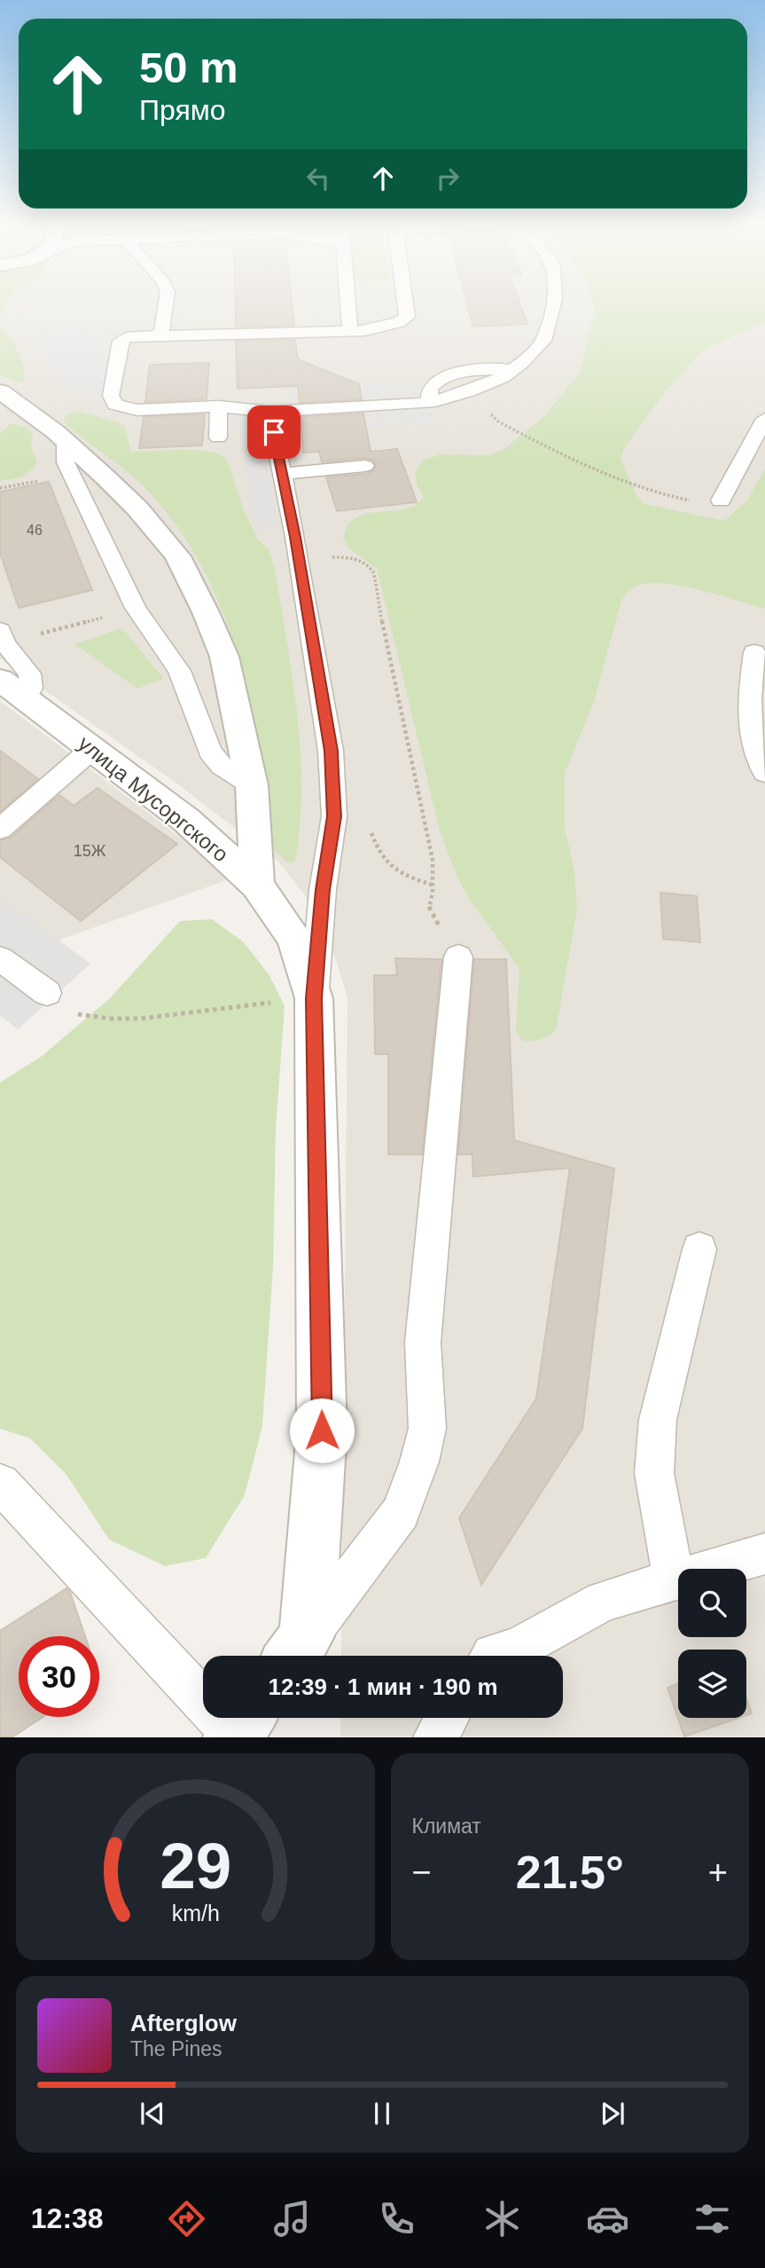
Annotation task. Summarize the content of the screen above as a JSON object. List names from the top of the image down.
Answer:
{
  "streets": {
    "street": ["улица Мусоргского"]
  },
  "house_numbers": ["46", "15Ж"],
  "page": {
    "turn": ["50 m", "Прямо"],
    "limit": "30",
    "trip": "12:39 · 1 мин · 190 m",
    "tile": "Климат",
    "heat": ["−", "21.5°", "+"],
    "song": ["Afterglow", "The Pines"],
    "tabs": "12:38",
    "gauge": ["29", "km/h"]
  }
}
